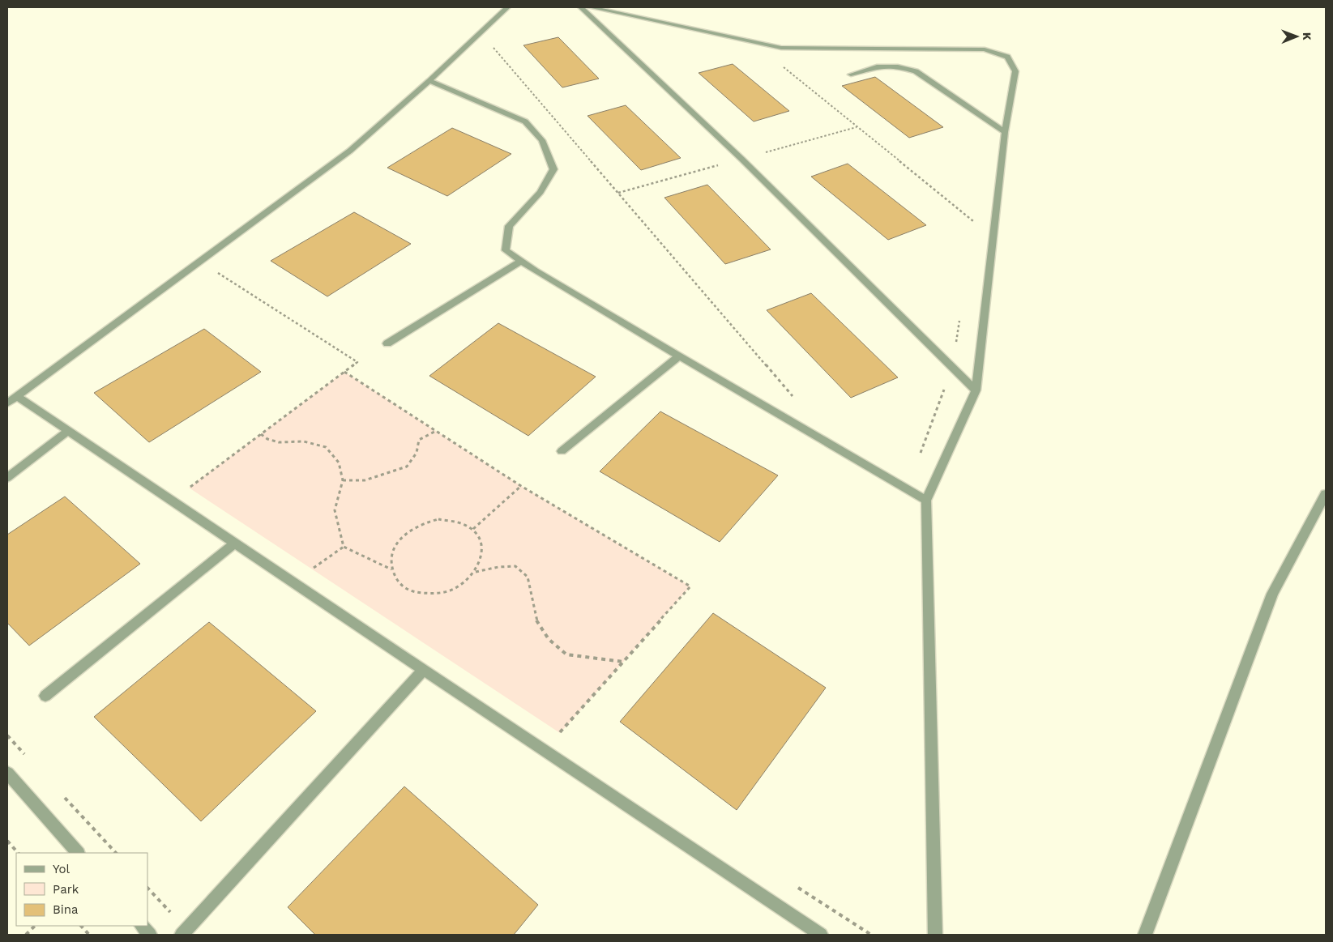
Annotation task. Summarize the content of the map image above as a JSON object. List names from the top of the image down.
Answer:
{
  "legend": ["Yol", "Park", "Bina"],
  "north": "right"
}
